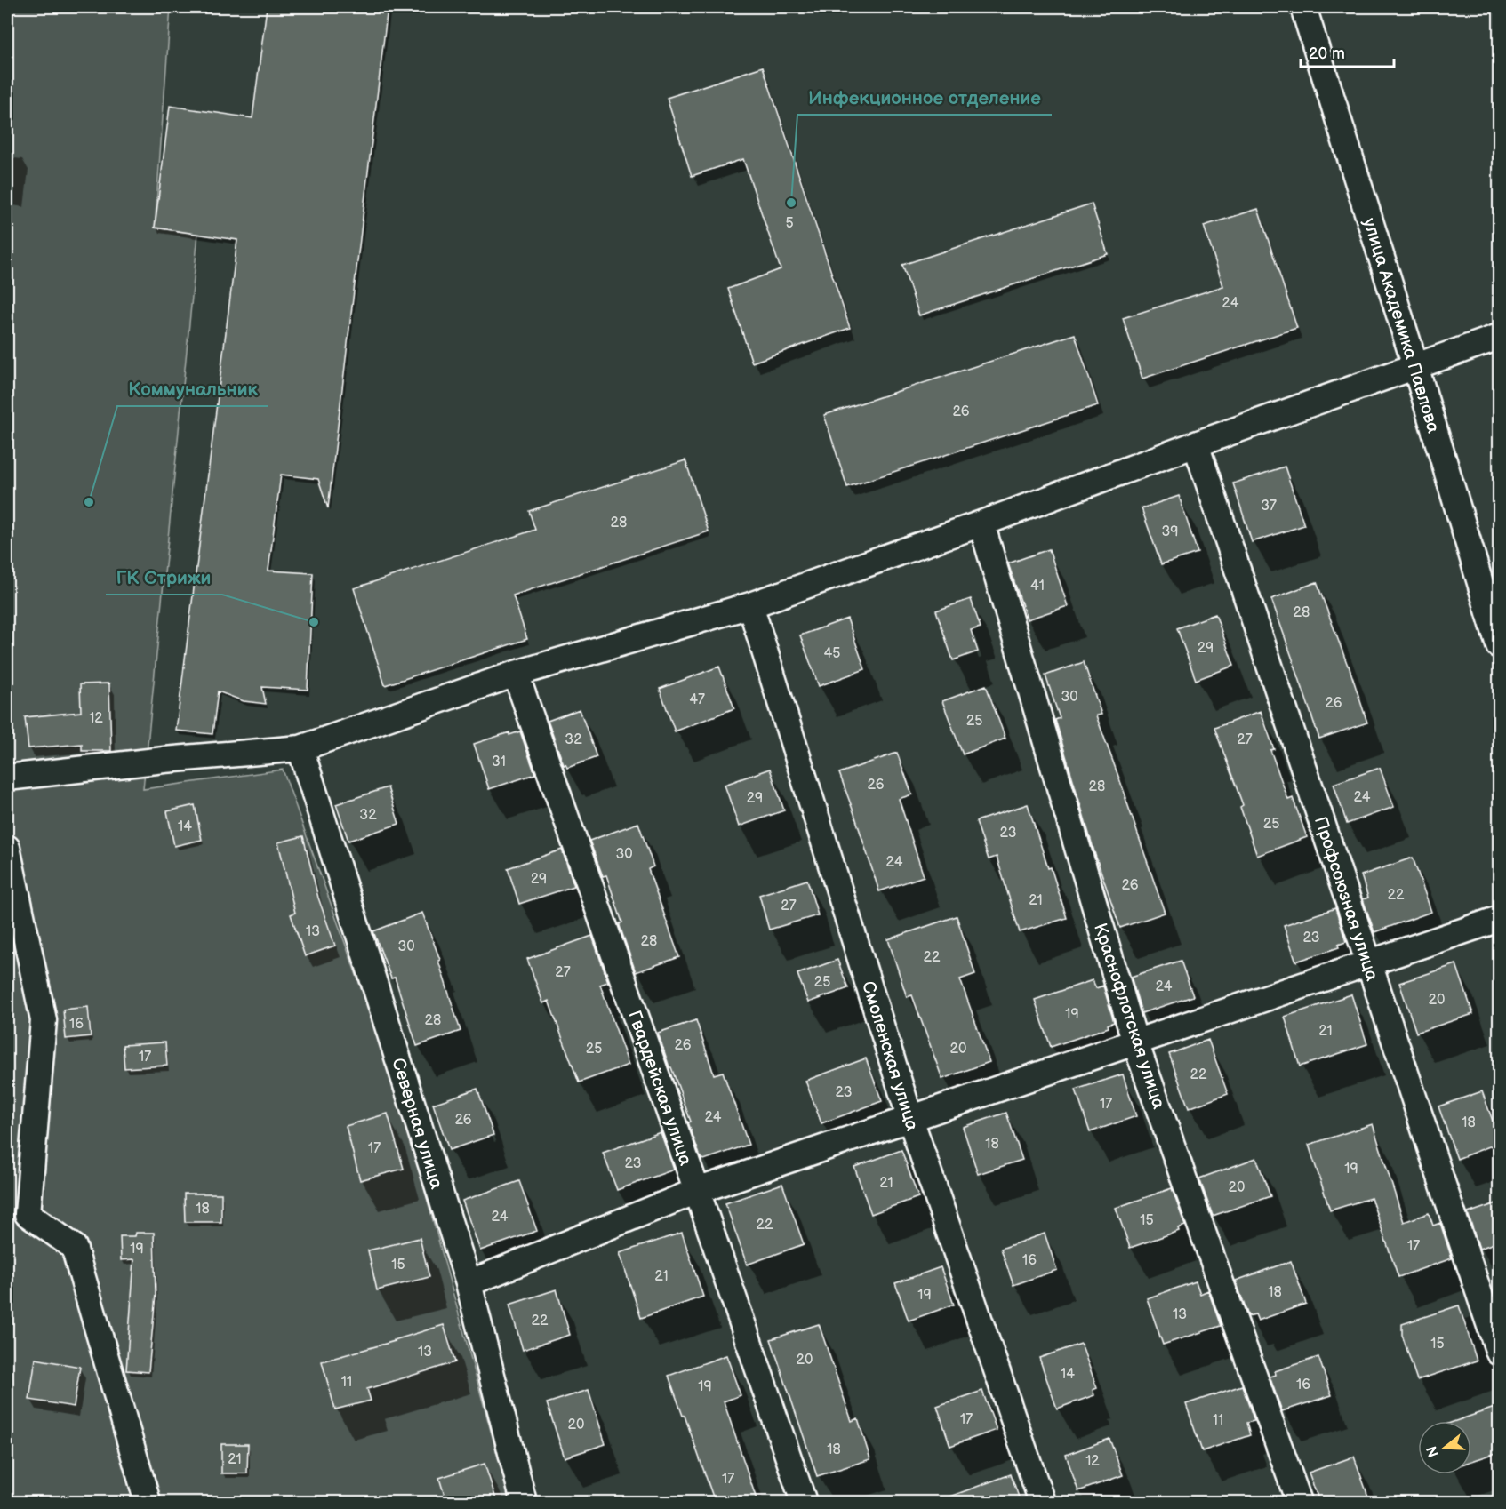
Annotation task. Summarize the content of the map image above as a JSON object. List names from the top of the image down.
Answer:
{
  "streets": {
    "street": [
      "улица Академика Павлова",
      "Профсоюзная улица",
      "Краснофлотская улица",
      "Смоленская улица",
      "Гвардейская улица",
      "Северная улица"
    ]
  },
  "places": ["Инфекционное отделение", "Коммунальник", "ГК Стрижи"],
  "house_numbers": [
    "5",
    "24",
    "26",
    "37",
    "28",
    "39",
    "41",
    "28",
    "29",
    "45",
    "30",
    "47",
    "26",
    "12",
    "25",
    "32",
    "27",
    "31",
    "26",
    "28",
    "24",
    "29",
    "32",
    "25",
    "14",
    "23",
    "30",
    "24",
    "29",
    "26",
    "22",
    "21",
    "27",
    "13",
    "23",
    "28",
    "30",
    "22",
    "27",
    "25",
    "24",
    "20",
    "19",
    "28",
    "16",
    "21",
    "26",
    "25",
    "20",
    "17",
    "22",
    "23",
    "17",
    "24",
    "26",
    "18",
    "18",
    "17",
    "23",
    "19",
    "21",
    "20",
    "18",
    "24",
    "15",
    "22",
    "17",
    "19",
    "16",
    "15",
    "21",
    "18",
    "19",
    "13",
    "22",
    "15",
    "13",
    "20",
    "14",
    "11",
    "16",
    "19",
    "17",
    "11",
    "20",
    "18",
    "21",
    "12",
    "17"
  ],
  "scale_bar": "20 m",
  "north": "left"
}
